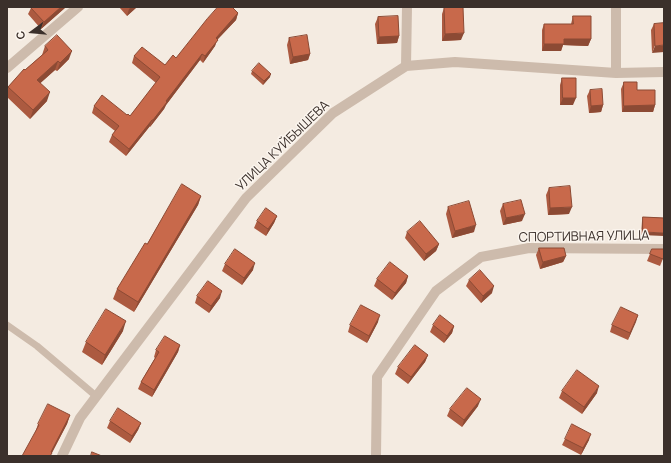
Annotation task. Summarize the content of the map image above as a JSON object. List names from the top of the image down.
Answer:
{
  "streets": {
    "street": ["УЛИЦА КУЙБЫШЕВА", "СПОРТИВНАЯ УЛИЦА"]
  },
  "north": "left"
}
